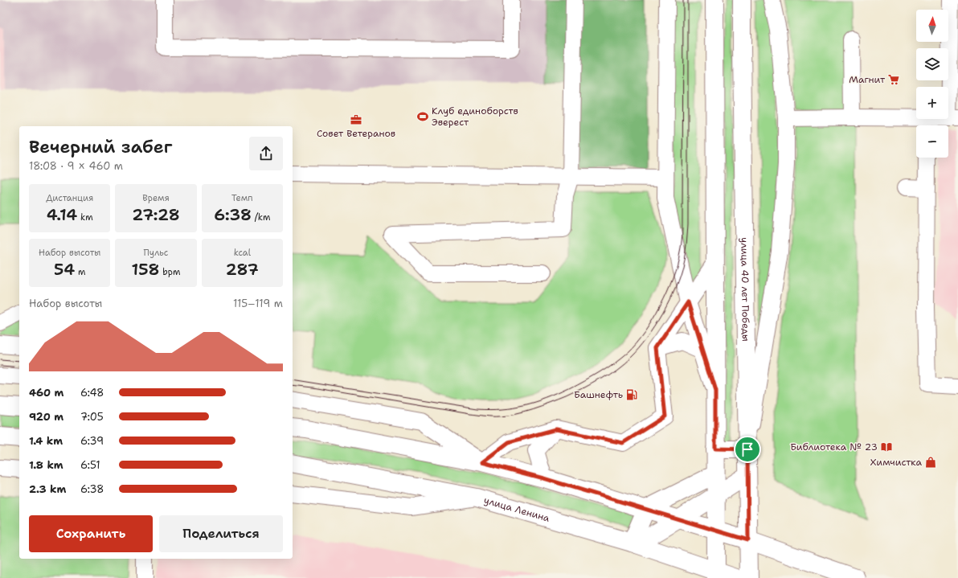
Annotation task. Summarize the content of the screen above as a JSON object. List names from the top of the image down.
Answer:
{
  "streets": {
    "main road": ["улица 40 лет Победы", "улица Ленина"]
  },
  "places": {
    "supermarket": ["Магнит"],
    "sports": ["Клуб единоборств Эверест"],
    "office": ["Совет Ветеранов"],
    "fuel station": ["Башнефть"],
    "library": ["Библиотека № 23"],
    "shop": ["Химчистка"]
  },
  "north": "top",
  "page": {
    "map_buttons": ["+", "−"],
    "heading": ["Вечерний забег", "18:08 · 9 × 460 m"],
    "stats": [
      ["Дистанция", "4.14 km"],
      ["Время", "27:28"],
      ["Темп", "6:38 /km"],
      ["Набор высоты", "54 m"],
      ["Пульс", "158 bpm"],
      ["kcal", "287"]
    ],
    "chart": ["Набор высоты", "115–119 m"],
    "list": [
      {
        "name": "460 m",
        "note": "6:48"
      },
      {
        "name": "920 m",
        "note": "7:05"
      },
      {
        "name": "1.4 km",
        "note": "6:39"
      },
      {
        "name": "1.8 km",
        "note": "6:51"
      },
      {
        "name": "2.3 km",
        "note": "6:38"
      }
    ],
    "buttons": ["Сохранить", "Поделиться"]
  }
}
